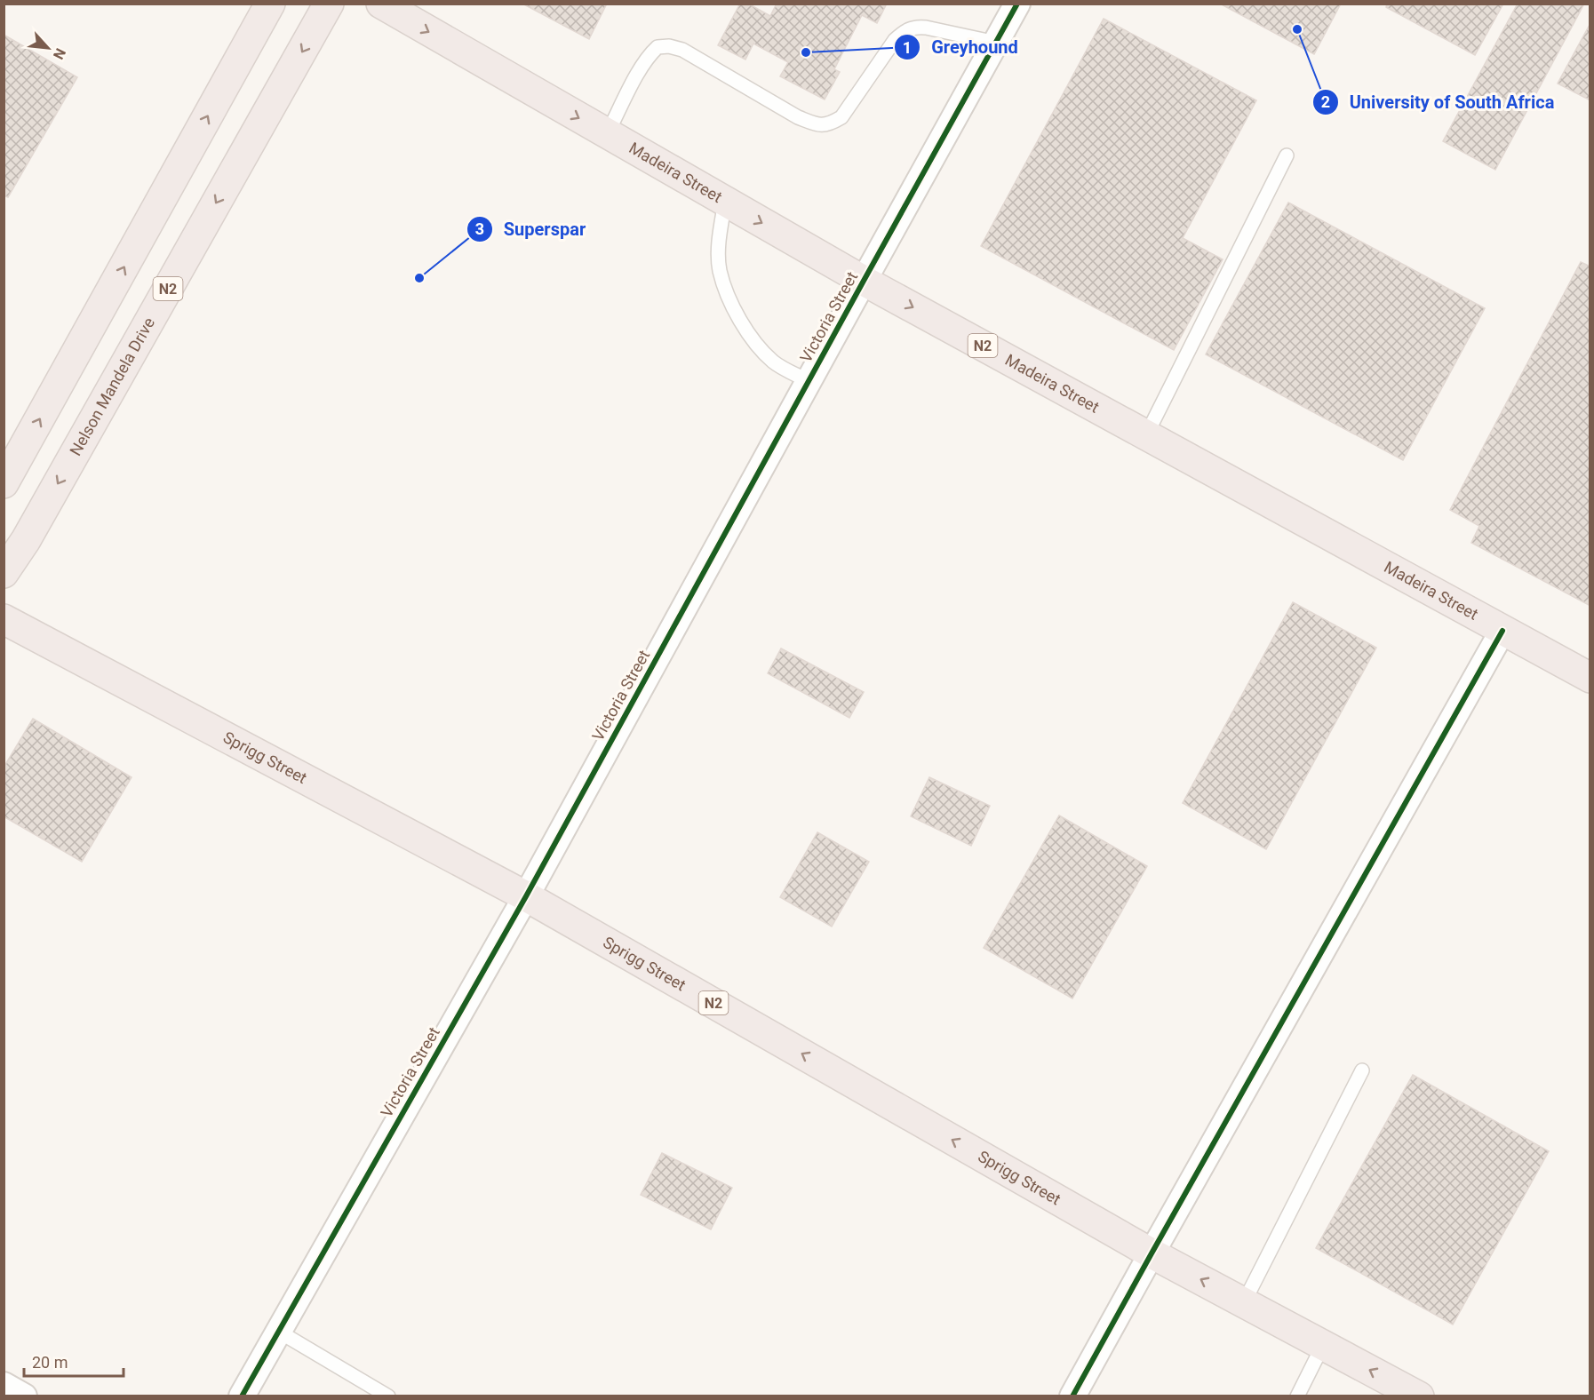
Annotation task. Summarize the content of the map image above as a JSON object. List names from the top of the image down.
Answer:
{
  "streets": {
    "highway": [
      "Madeira Street",
      "N2",
      "Nelson Mandela Drive",
      "Sprigg Street"
    ],
    "street": ["Victoria Street"]
  },
  "crossings": [
    ["Madeira Street", "Victoria Street"],
    ["Victoria Street", "Sprigg Street"]
  ],
  "one_way": ["Madeira Street", "Sprigg Street"],
  "places": ["University of South Africa", "Greyhound", "Superspar"],
  "scale_bar": "20 m",
  "north": "bottom right"
}
